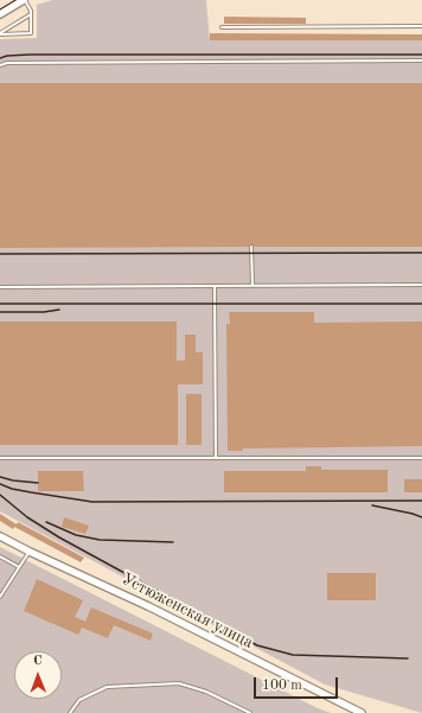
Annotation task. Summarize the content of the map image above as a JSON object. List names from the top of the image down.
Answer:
{
  "streets": {
    "main road": ["Устюженская улица"]
  },
  "scale_bar": "100 m",
  "north": "top"
}
